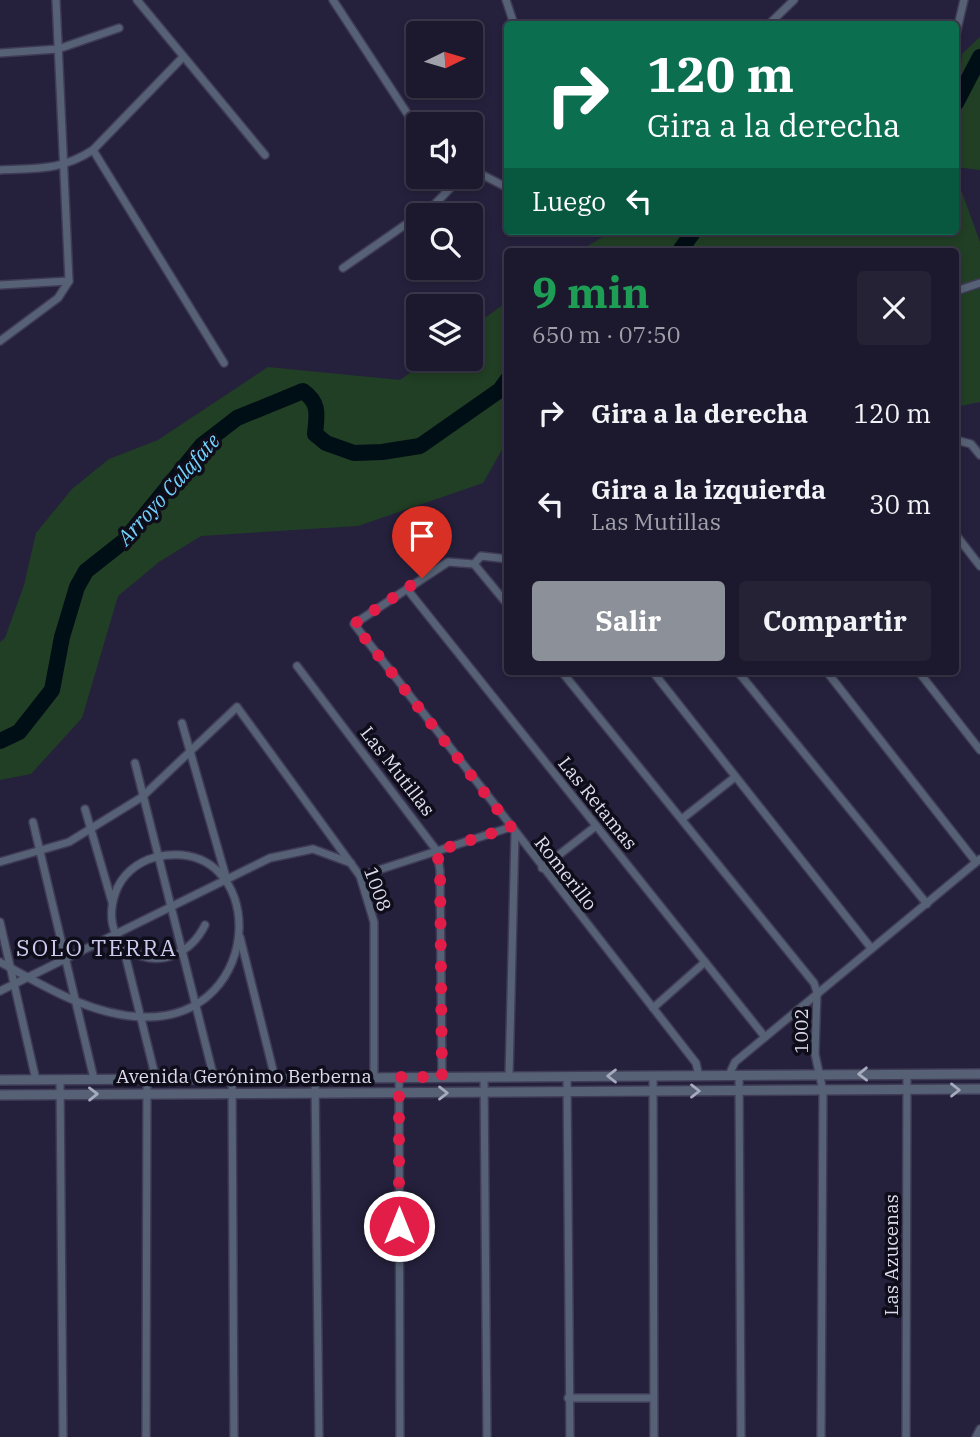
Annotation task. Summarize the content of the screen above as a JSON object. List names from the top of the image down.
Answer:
{
  "streets": {
    "street": [
      "Las Mutillas",
      "Las Retamas",
      "Romerillo",
      "1008",
      "1002",
      "Avenida Gerónimo Berberna",
      "Las Azucenas"
    ]
  },
  "crossings": [
    ["Las Retamas", "Romerillo"],
    ["Romerillo", "Avenida Gerónimo Berberna"],
    ["1008", "Avenida Gerónimo Berberna"],
    ["1002", "Avenida Gerónimo Berberna"],
    ["Avenida Gerónimo Berberna", "Las Azucenas"]
  ],
  "districts": ["SOLO TERRA"],
  "water": ["Arroyo Calafate"],
  "north": "right",
  "page": {
    "turn": ["120 m", "Gira a la derecha"],
    "then": "Luego",
    "heading": ["9 min", "650 m · 07:50"],
    "list": [
      {
        "name": "Gira a la derecha",
        "value": "120 m"
      },
      {
        "name": "Gira a la izquierda",
        "note": "Las Mutillas",
        "value": "30 m"
      }
    ],
    "buttons": ["Salir", "Compartir"]
  }
}
